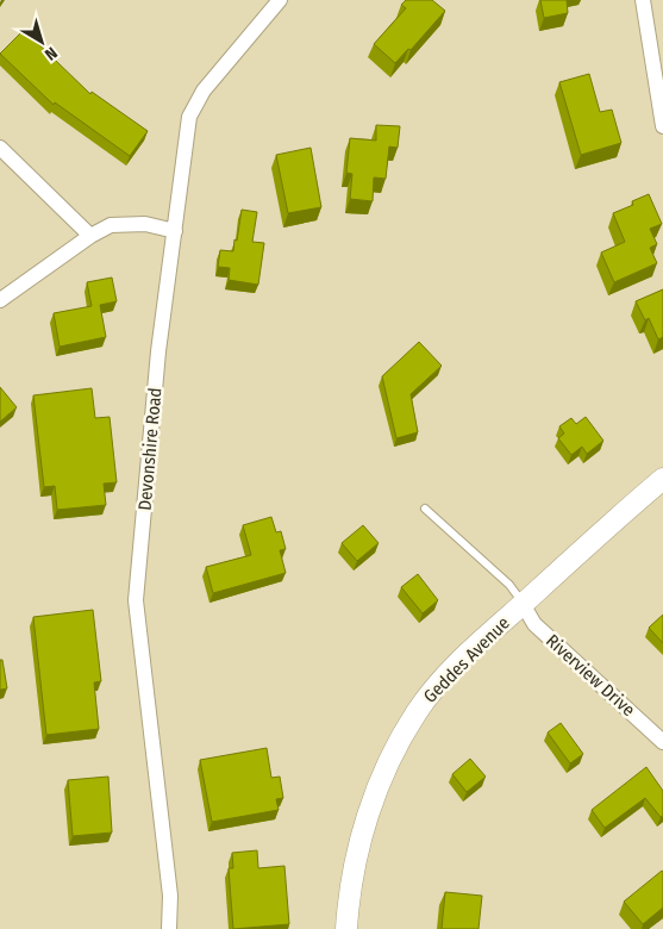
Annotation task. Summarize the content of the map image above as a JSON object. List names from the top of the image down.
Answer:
{
  "streets": {
    "main road": ["Geddes Avenue"],
    "street": ["Devonshire Road", "Riverview Drive"]
  },
  "crossings": [
    ["Geddes Avenue", "Riverview Drive"]
  ],
  "north": "bottom right"
}
